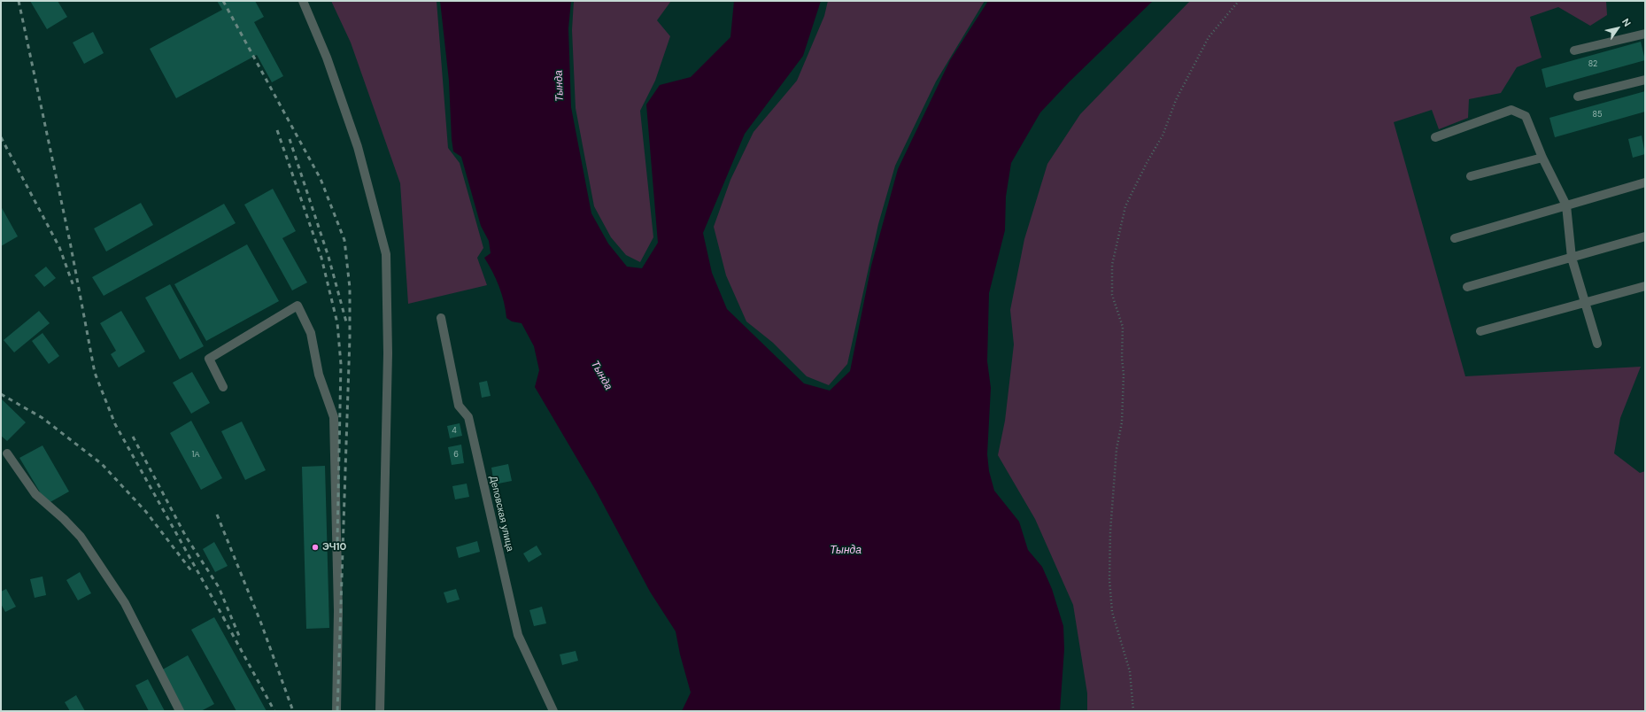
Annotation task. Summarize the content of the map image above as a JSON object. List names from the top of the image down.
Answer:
{
  "streets": {
    "street": ["Деповская улица"]
  },
  "water": ["Тында"],
  "places": ["ЭЧ10"],
  "house_numbers": [
    "82",
    "85",
    "4",
    "1А",
    "6"
  ],
  "north": "top right"
}
